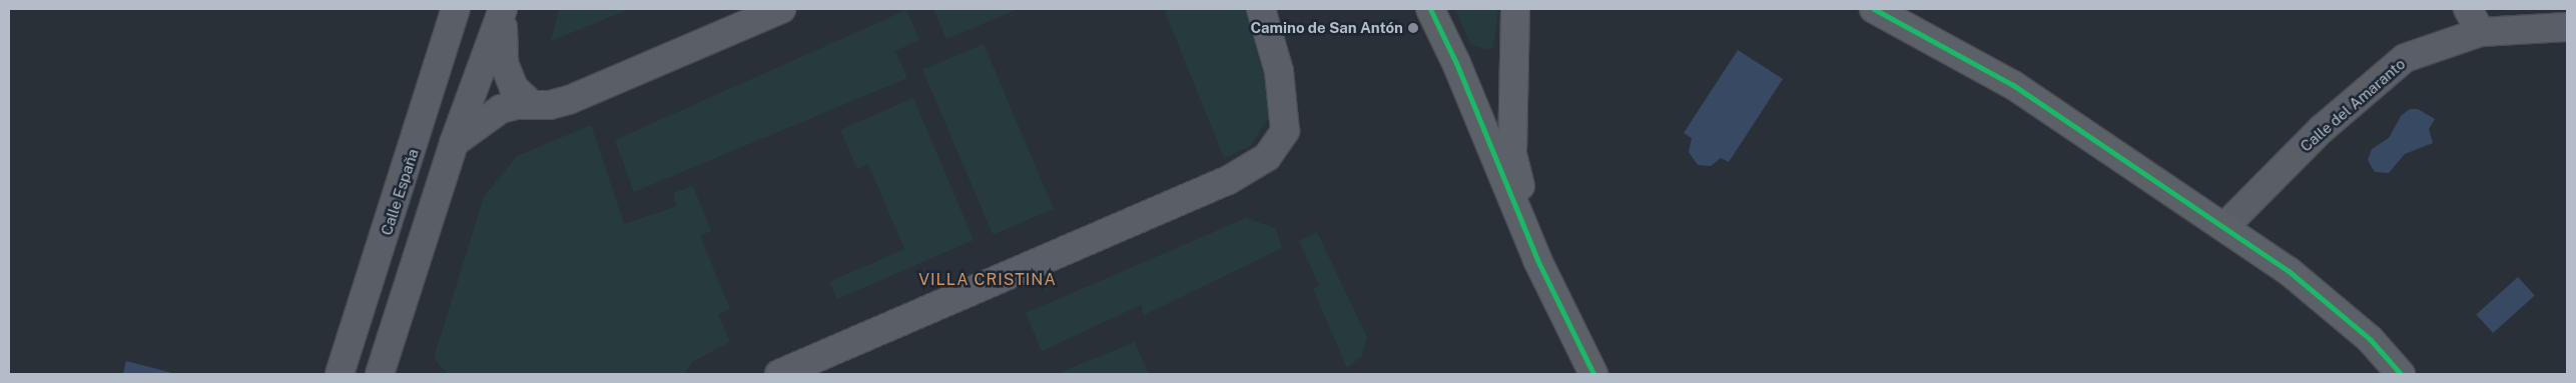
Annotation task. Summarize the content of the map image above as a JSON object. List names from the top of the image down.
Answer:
{
  "streets": {
    "street": ["Calle del Amaranto", "Calle España"]
  },
  "districts": ["VILLA CRISTINA"],
  "places": ["Camino de San Antón"]
}
